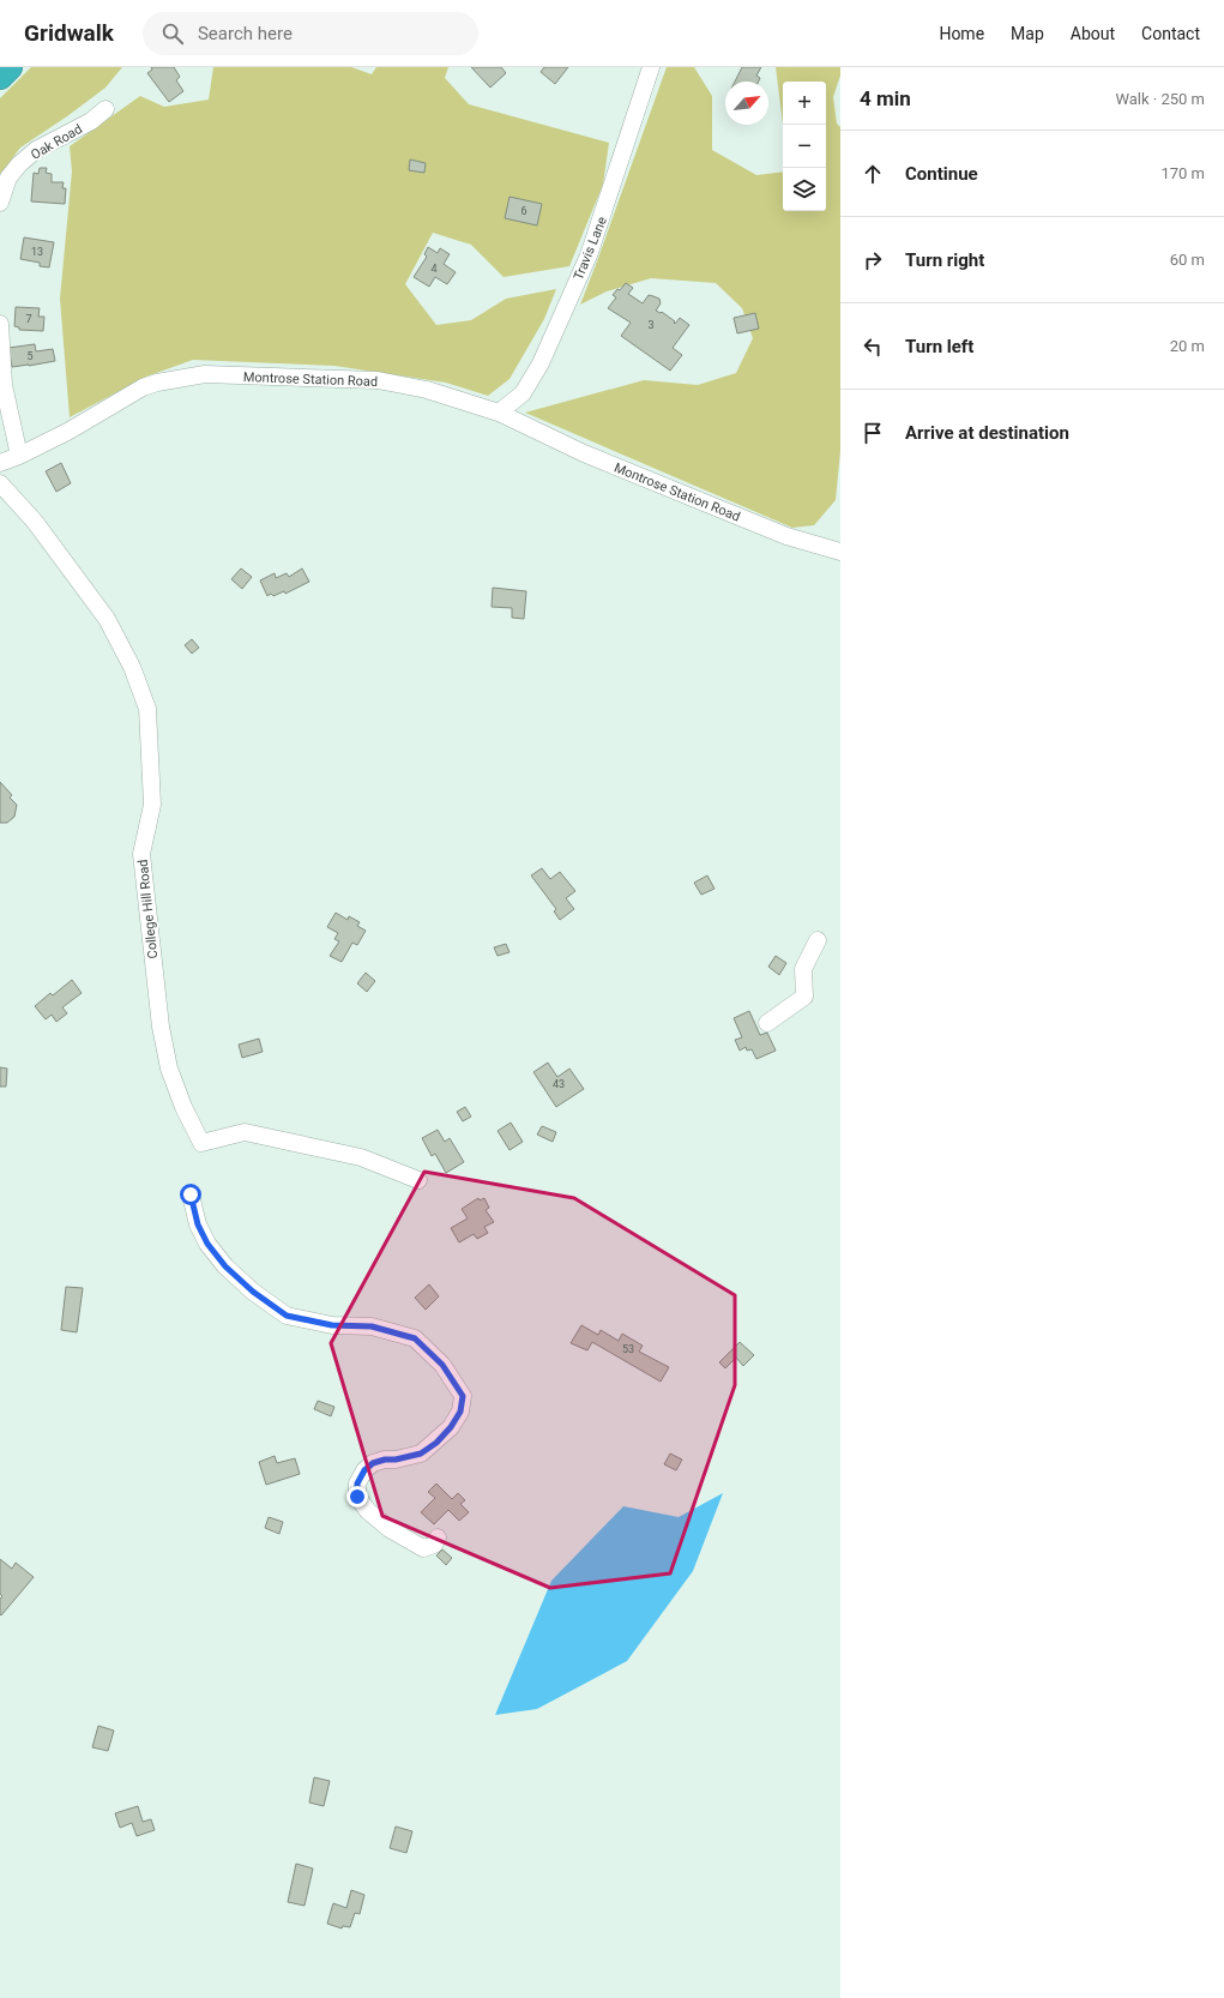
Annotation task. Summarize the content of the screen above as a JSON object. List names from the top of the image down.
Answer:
{
  "streets": {
    "street": [
      "Oak Road",
      "Travis Lane",
      "Montrose Station Road",
      "College Hill Road"
    ]
  },
  "crossings": [
    ["Travis Lane", "Montrose Station Road"]
  ],
  "house_numbers": [
    "6",
    "13",
    "4",
    "7",
    "3",
    "5",
    "43",
    "53"
  ],
  "north": "top right",
  "page": {
    "header": "Gridwalk",
    "search": "Search here",
    "nav": [
      "Home",
      "Map",
      "About",
      "Contact"
    ],
    "heading": ["4 min", "Walk · 250 m"],
    "map_buttons": ["+", "−"],
    "list": [
      ["Continue", "170 m"],
      ["Turn right", "60 m"],
      ["Turn left", "20 m"],
      "Arrive at destination"
    ]
  }
}
